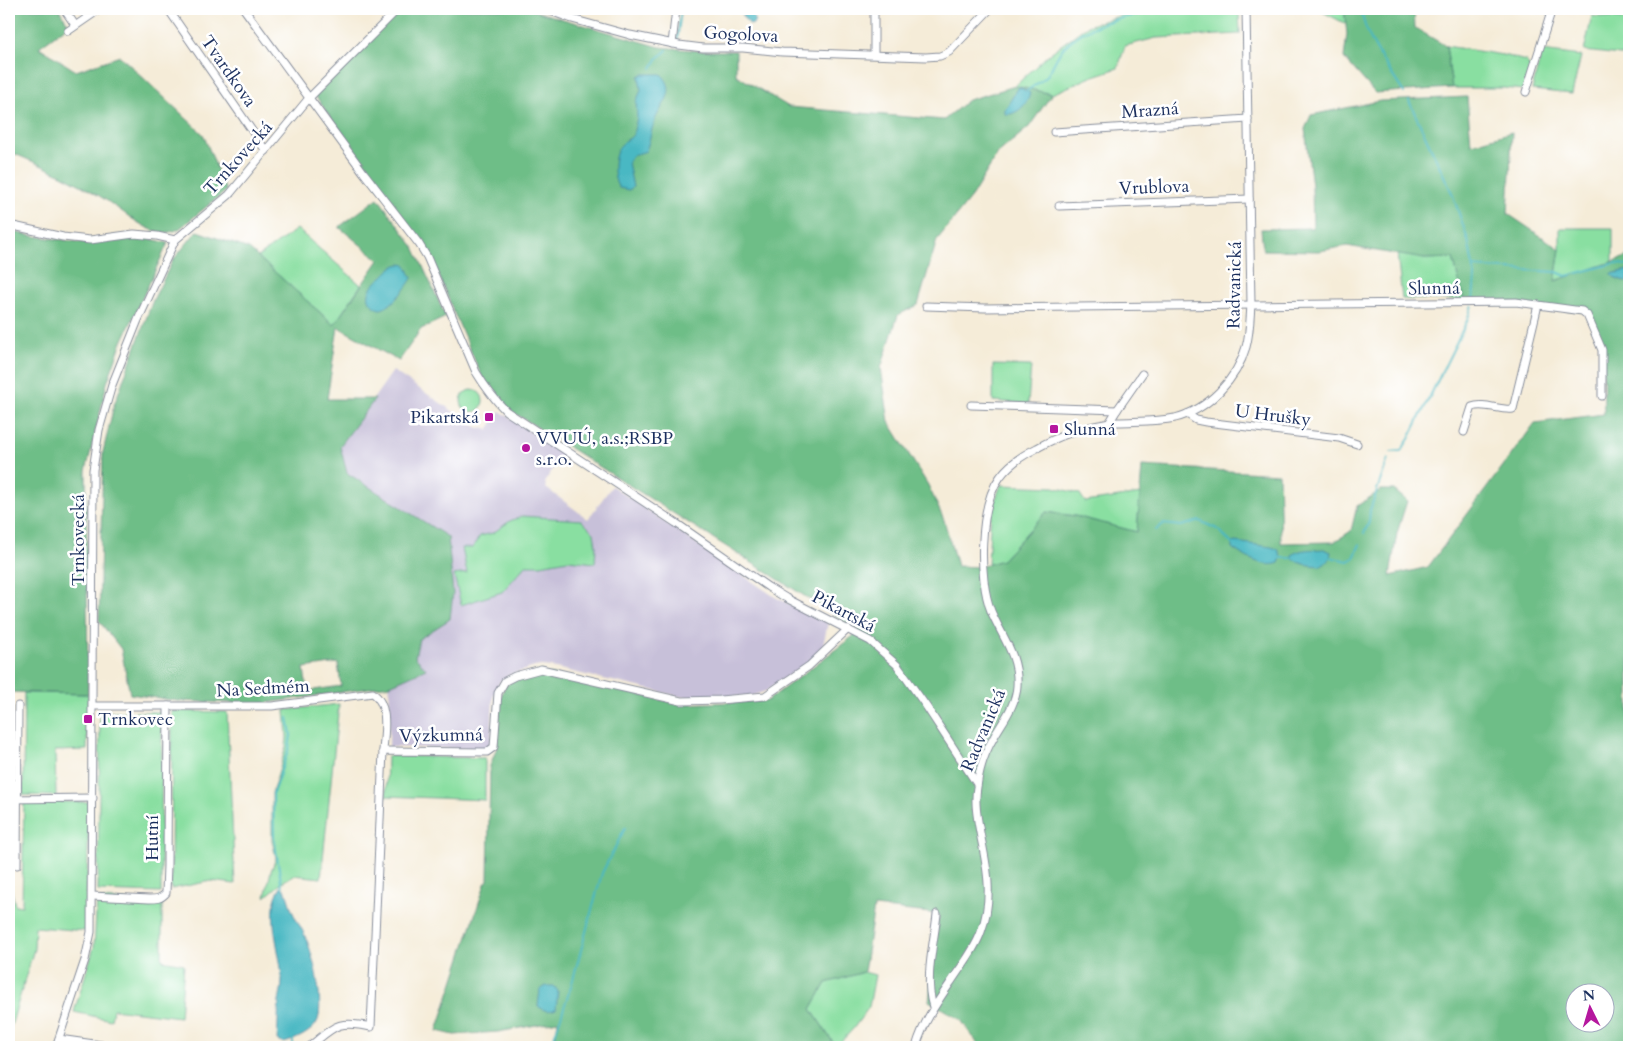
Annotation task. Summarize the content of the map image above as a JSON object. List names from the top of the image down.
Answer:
{
  "streets": {
    "street": [
      "Gogolova",
      "Tvardkova",
      "Mrazná",
      "Trnkovecká",
      "Vrublova",
      "Radvanická",
      "Slunná",
      "U Hrušky",
      "Pikartská",
      "Na Sedmém",
      "Výzkumná",
      "Hutní"
    ]
  },
  "crossings": [
    ["Tvardkova", "Trnkovecká"],
    ["Mrazná", "Radvanická"],
    ["Trnkovecká", "Pikartská"],
    ["Trnkovecká", "Na Sedmém"],
    ["Trnkovecká", "Hutní"],
    ["Vrublova", "Radvanická"],
    ["Radvanická", "Slunná"],
    ["Radvanická", "U Hrušky"],
    ["Radvanická", "Pikartská"],
    ["Pikartská", "Výzkumná"],
    ["Na Sedmém", "Výzkumná"],
    ["Na Sedmém", "Hutní"]
  ],
  "places": {
    "transit": ["Pikartská", "Slunná", "Trnkovec"],
    "other": ["VVUÚ, a.s.;RSBP s.r.o."]
  },
  "north": "top"
}
